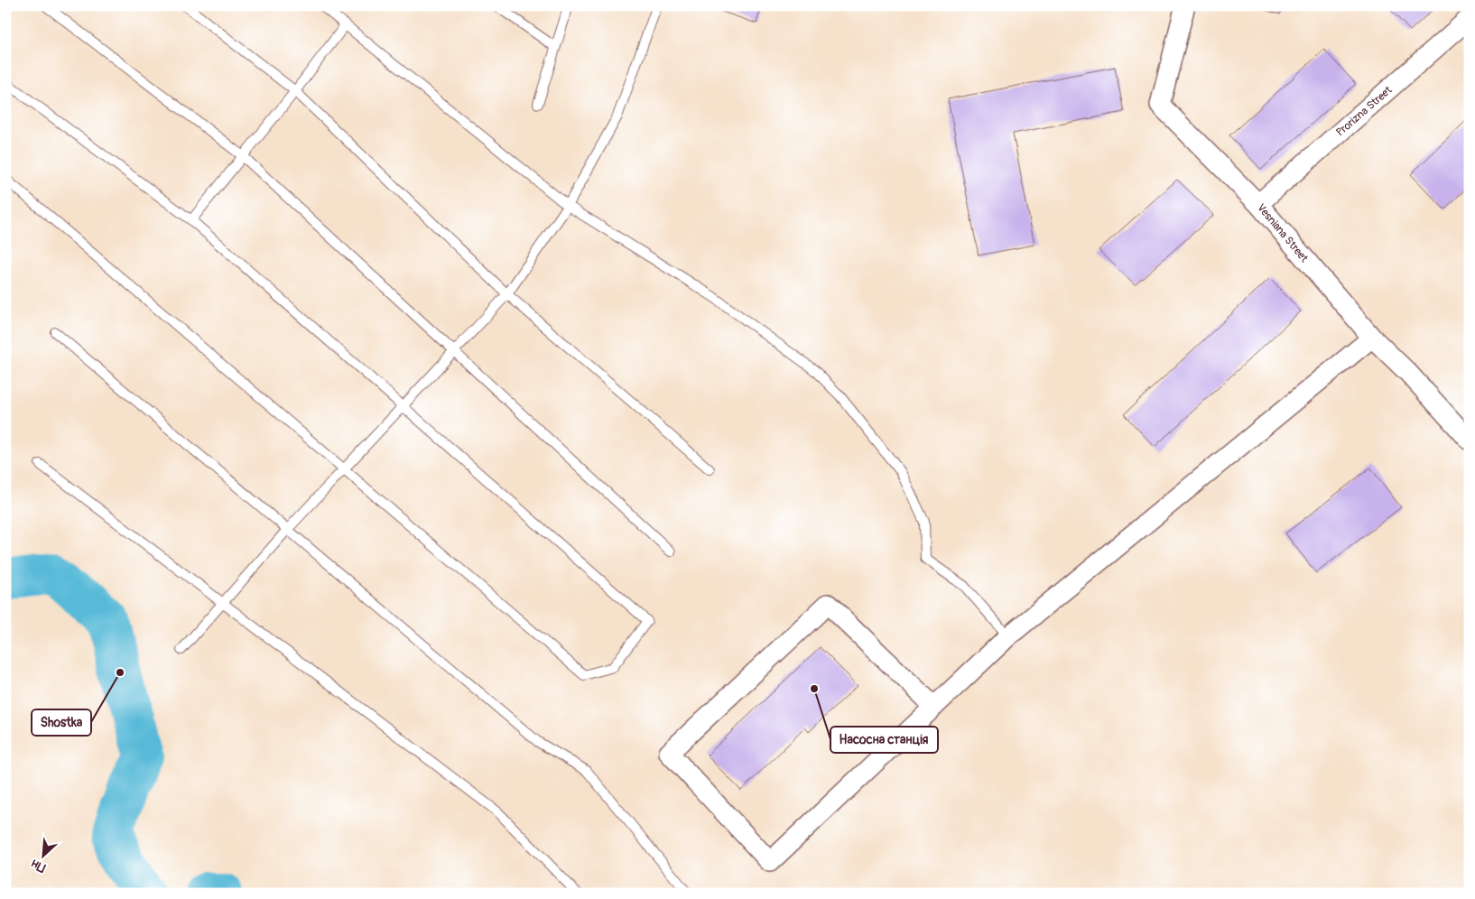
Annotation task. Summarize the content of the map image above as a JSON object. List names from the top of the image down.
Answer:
{
  "streets": {
    "street": ["Prorizna Street", "Vesniana Street"]
  },
  "crossings": [
    ["Prorizna Street", "Vesniana Street"]
  ],
  "places": ["Shostka", "Насосна станція"],
  "north": "bottom left"
}
